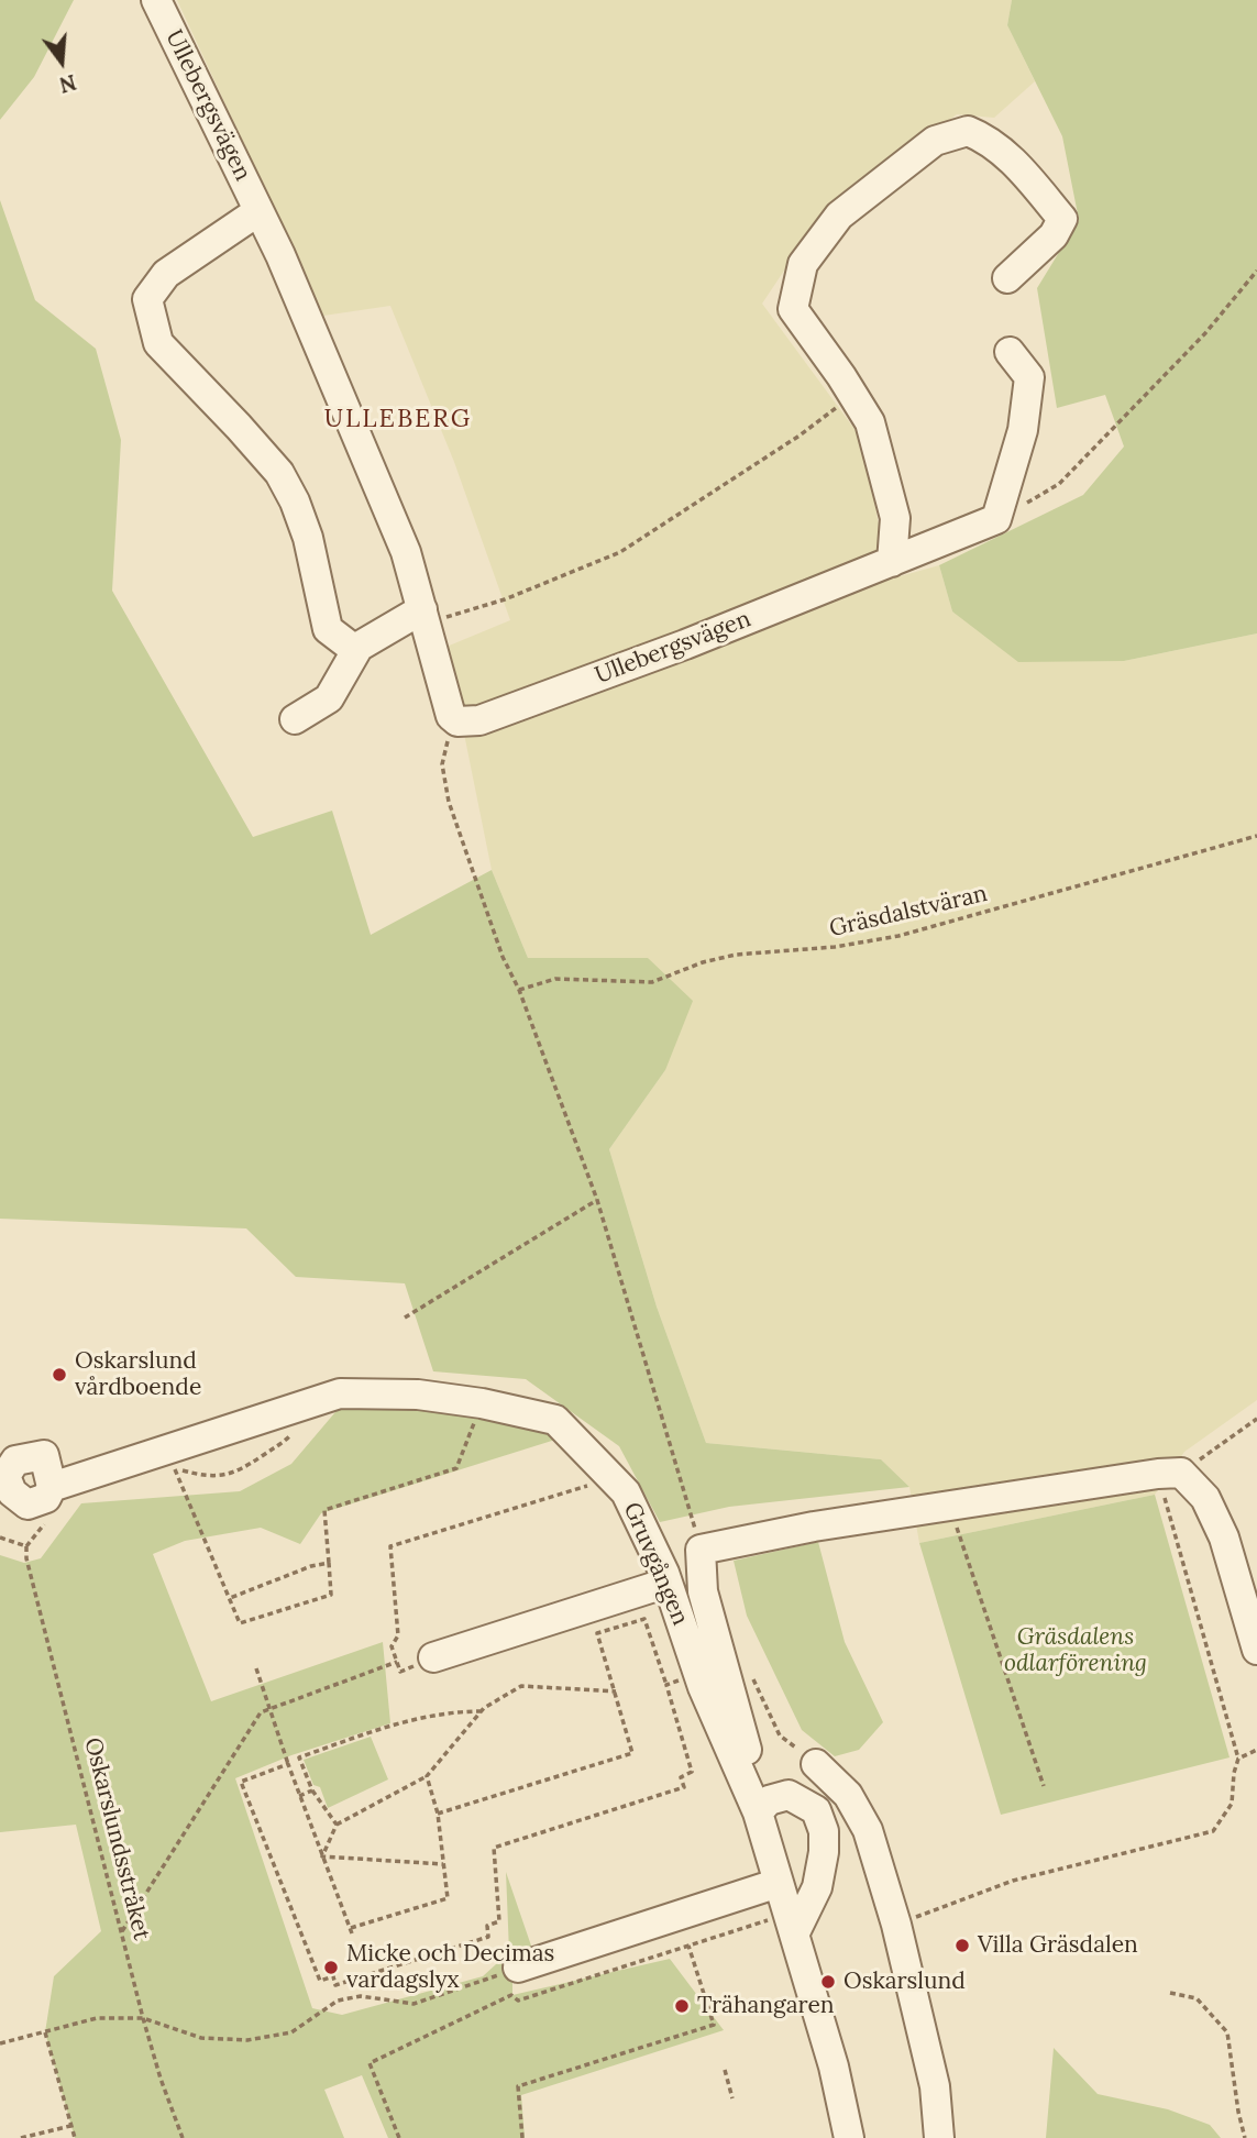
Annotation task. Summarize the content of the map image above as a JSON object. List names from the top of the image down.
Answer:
{
  "streets": {
    "street": ["Ullebergsvägen", "Gruvgången"],
    "path": ["Gräsdalstväran", "Oskarslundsstråket"]
  },
  "districts": ["ULLEBERG"],
  "parks": ["Gräsdalens odlarförening"],
  "places": [
    "Oskarslund vårdboende",
    "Villa Gräsdalen",
    "Micke och Decimas vardagslyx",
    "Oskarslund",
    "Trähangaren"
  ],
  "north": "bottom"
}
